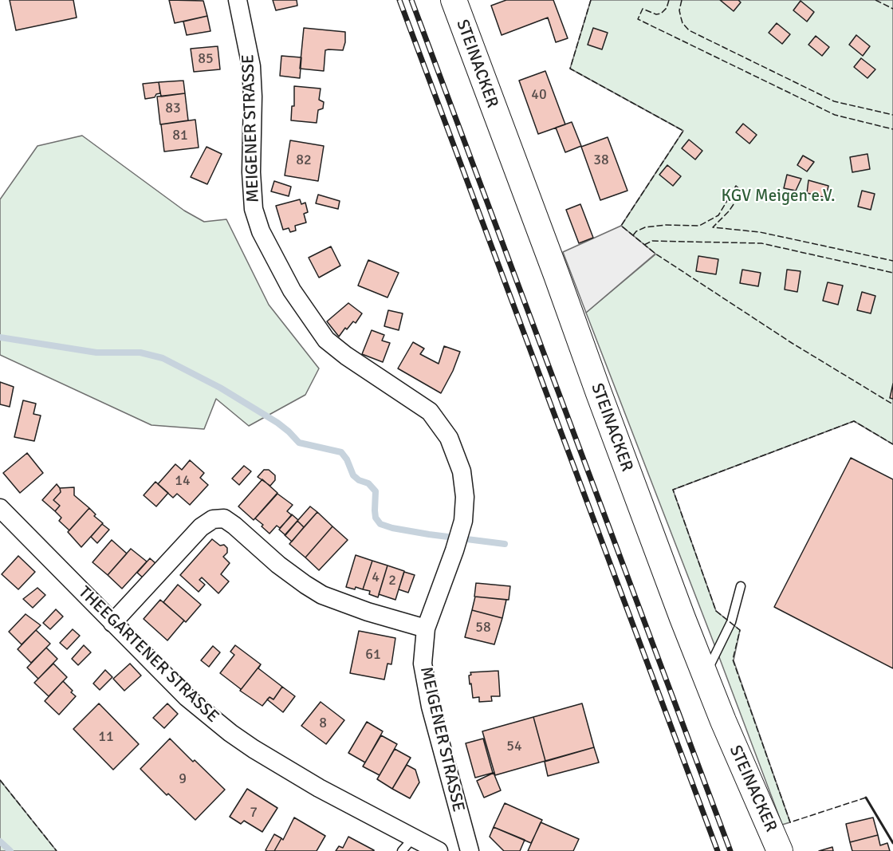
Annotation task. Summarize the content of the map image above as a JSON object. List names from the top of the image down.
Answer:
{
  "streets": {
    "street": ["STEINACKER", "MEIGENER STRASSE", "THEEGARTENER STRASSE"]
  },
  "parks": ["KGV Meigen e.V."],
  "house_numbers": [
    "85",
    "40",
    "83",
    "81",
    "82",
    "38",
    "14",
    "4",
    "2",
    "58",
    "61",
    "8",
    "11",
    "54",
    "9",
    "7"
  ]
}
